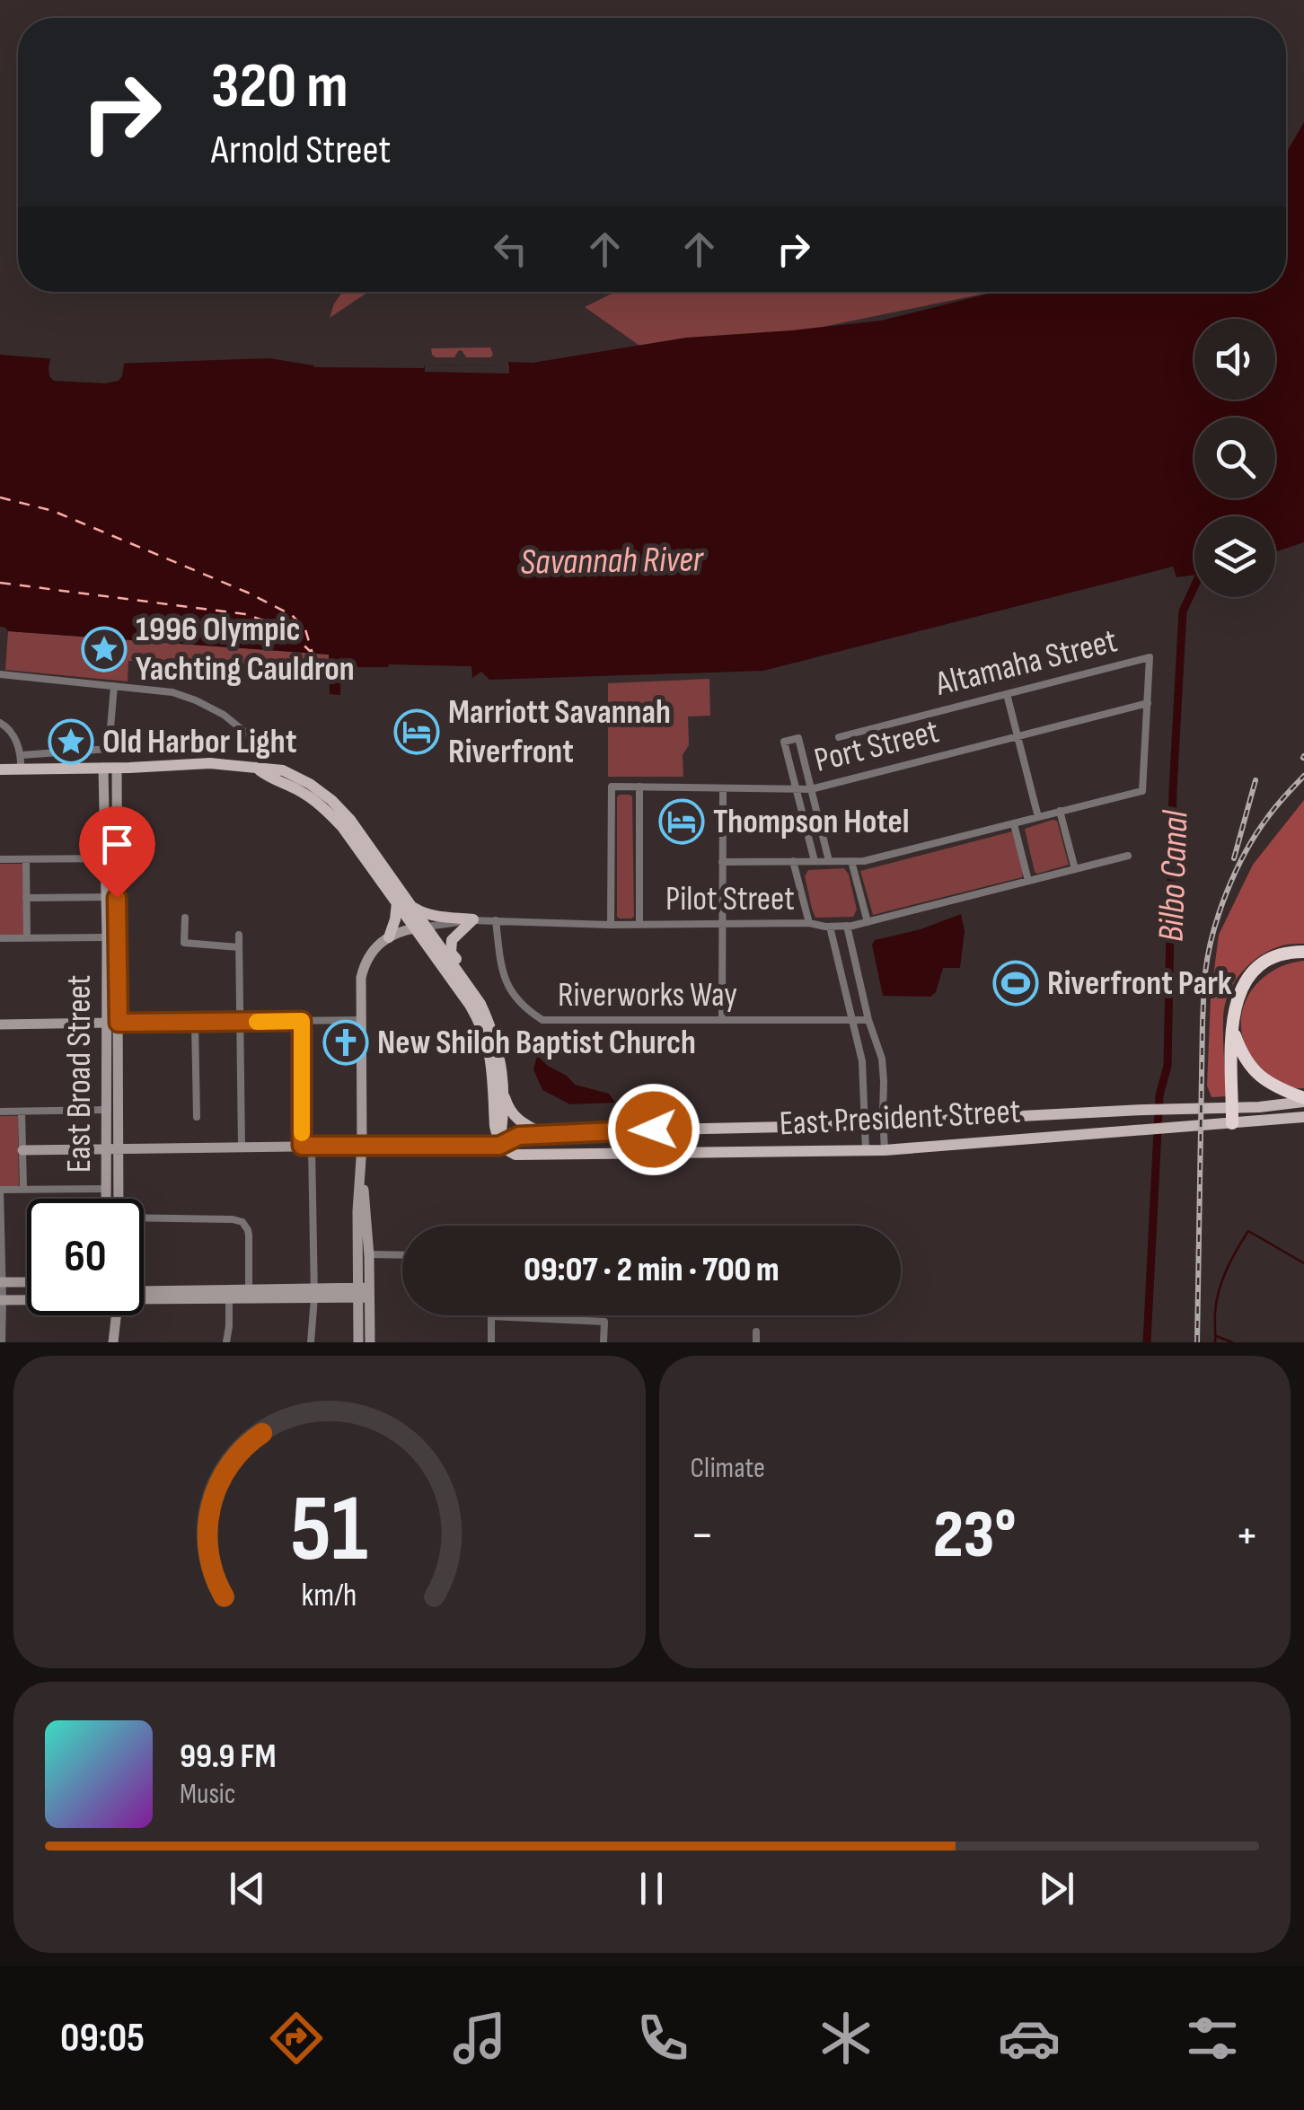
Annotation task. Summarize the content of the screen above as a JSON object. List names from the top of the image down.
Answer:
{
  "streets": {
    "main road": ["East Broad Street", "East President Street"],
    "street": [
      "Altamaha Street",
      "Port Street",
      "Pilot Street",
      "Riverworks Way"
    ]
  },
  "crossings": [
    ["Altamaha Street", "Port Street"],
    ["Port Street", "Pilot Street"],
    ["Pilot Street", "Riverworks Way"],
    ["East Broad Street", "East President Street"]
  ],
  "water": ["Savannah River", "Bilbo Canal"],
  "places": {
    "place": ["1996 Olympic Yachting Cauldron", "Old Harbor Light"],
    "hotel": ["Marriott Savannah Riverfront", "Thompson Hotel"],
    "sports": ["Riverfront Park"],
    "church": ["New Shiloh Baptist Church"]
  },
  "page": {
    "turn": ["320 m", "Arnold Street"],
    "limit": "60",
    "trip": "09:07 · 2 min · 700 m",
    "tile": "Climate",
    "heat": ["−", "23°", "+"],
    "song": ["99.9 FM", "Music"],
    "tabs": "09:05",
    "gauge": ["51", "km/h"]
  }
}
